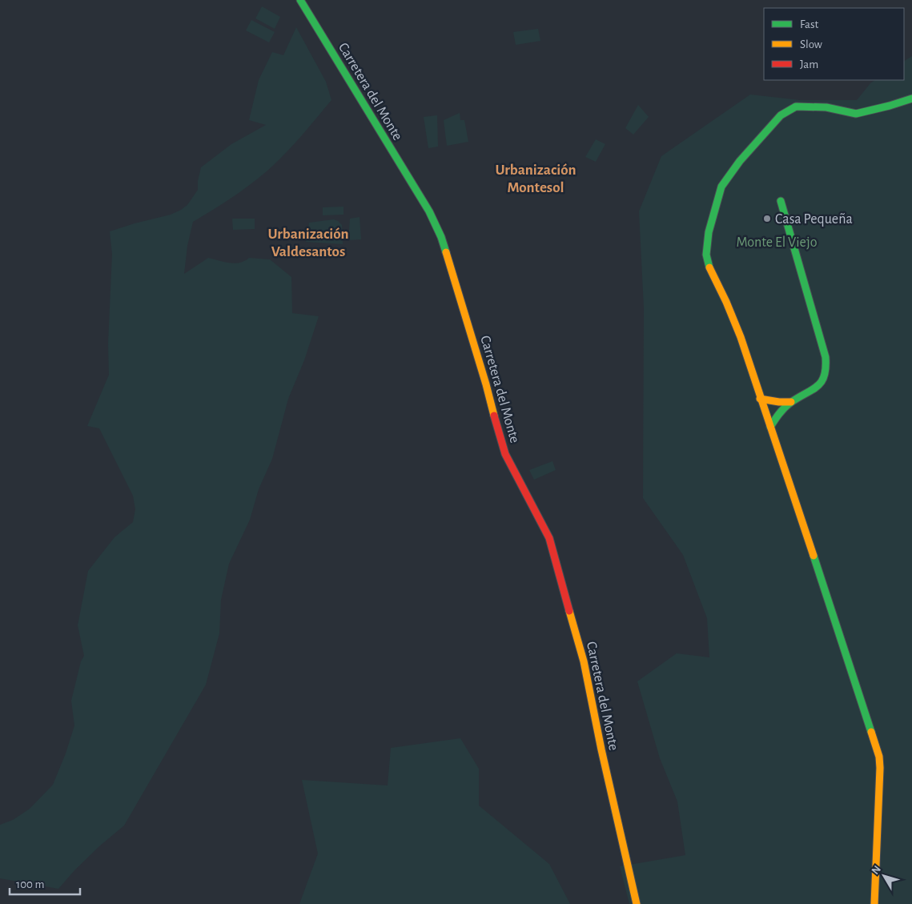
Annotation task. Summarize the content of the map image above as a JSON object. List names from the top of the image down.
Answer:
{
  "streets": {
    "street": ["Carretera del Monte"]
  },
  "districts": ["Urbanización Montesol", "Urbanización Valdesantos"],
  "parks": ["Monte El Viejo"],
  "places": ["Casa Pequeña"],
  "legend": ["Fast", "Slow", "Jam"],
  "scale_bar": "100 m",
  "north": "top left"
}
